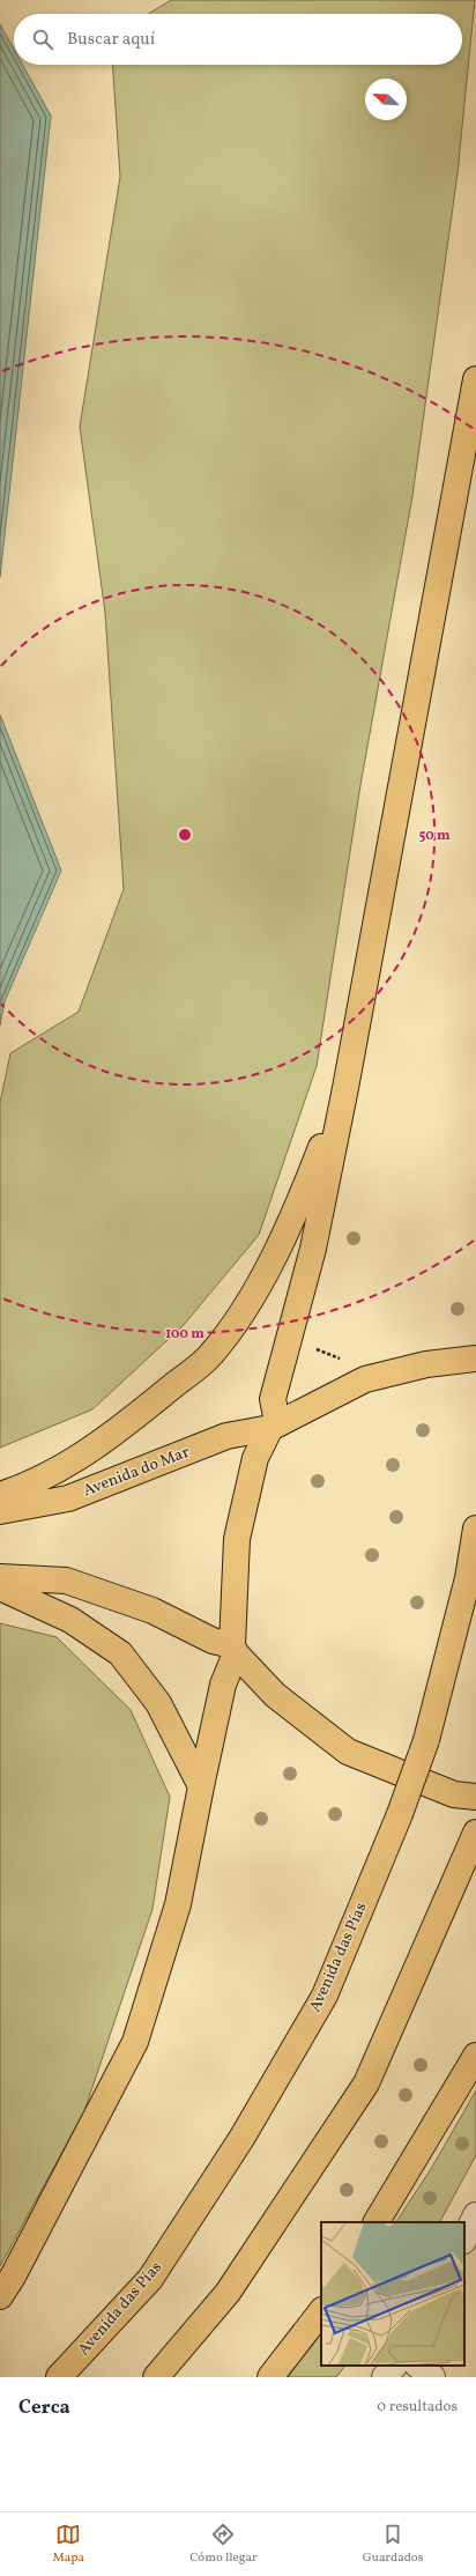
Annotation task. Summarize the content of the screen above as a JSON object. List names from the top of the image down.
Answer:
{
  "streets": {
    "highway": ["Avenida do Mar", "Avenida das Pías"]
  },
  "north": "top left",
  "page": {
    "search": "Buscar aquí",
    "heading": ["Cerca", "0 resultados"],
    "nav": ["Mapa", "Cómo llegar", "Guardados"]
  },
  "rings": ["50 m", "100 m"]
}
